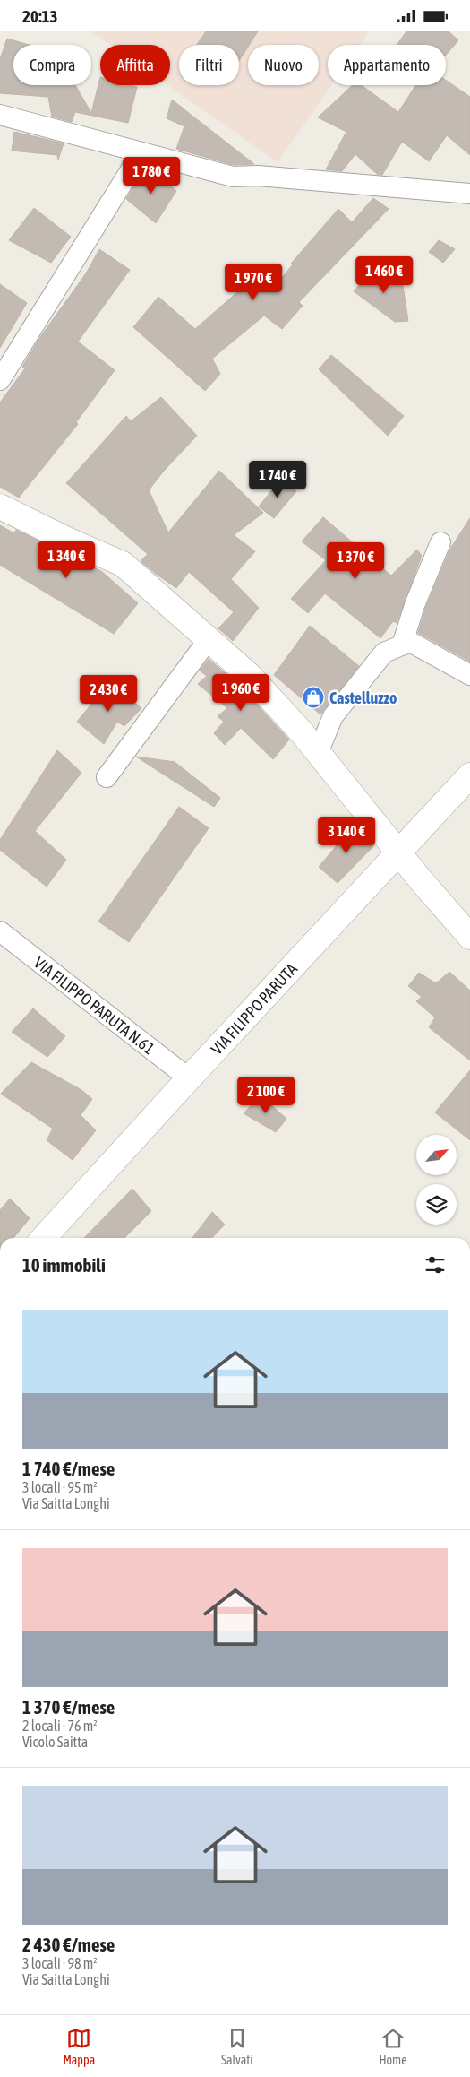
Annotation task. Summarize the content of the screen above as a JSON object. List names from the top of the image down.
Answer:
{
  "streets": {
    "street": ["VIA FILIPPO PARUTA N.61", "VIA FILIPPO PARUTA"]
  },
  "crossings": [
    ["VIA FILIPPO PARUTA N.61", "VIA FILIPPO PARUTA"]
  ],
  "places": {
    "shop": ["Castelluzzo"]
  },
  "north": "top right",
  "page": {
    "status": "20:13",
    "chip": [
      "Compra",
      "Affitta",
      "Filtri",
      "Nuovo",
      "Appartamento"
    ],
    "price": [
      "1 780 €",
      "1 460 €",
      "1 970 €",
      "1 740 €",
      "1 340 €",
      "1 370 €",
      "1 960 €",
      "2 430 €",
      "3 140 €",
      "2 100 €"
    ],
    "heading": "10 immobili",
    "list": [
      {
        "name": "1 740 €/mese",
        "note": "3 locali · 95 m² · Via Saitta Longhi"
      },
      {
        "name": "1 370 €/mese",
        "note": "2 locali · 76 m² · Vicolo Saitta"
      },
      {
        "name": "2 430 €/mese",
        "note": "3 locali · 98 m² · Via Saitta Longhi"
      }
    ],
    "tabs": ["Mappa", "Salvati", "Home"]
  }
}
